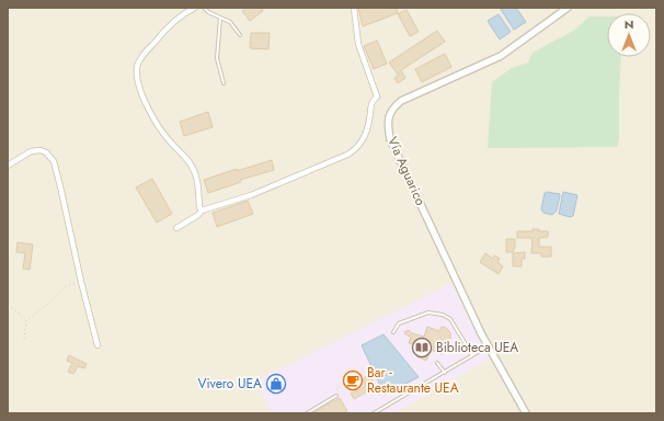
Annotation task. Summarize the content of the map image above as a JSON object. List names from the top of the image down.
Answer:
{
  "streets": {
    "street": ["Vía Aguarico"]
  },
  "places": {
    "library": ["Biblioteca UEA"],
    "cafe": ["Bar - Restaurante UEA"],
    "shop": ["Vivero UEA"]
  },
  "north": "top"
}
